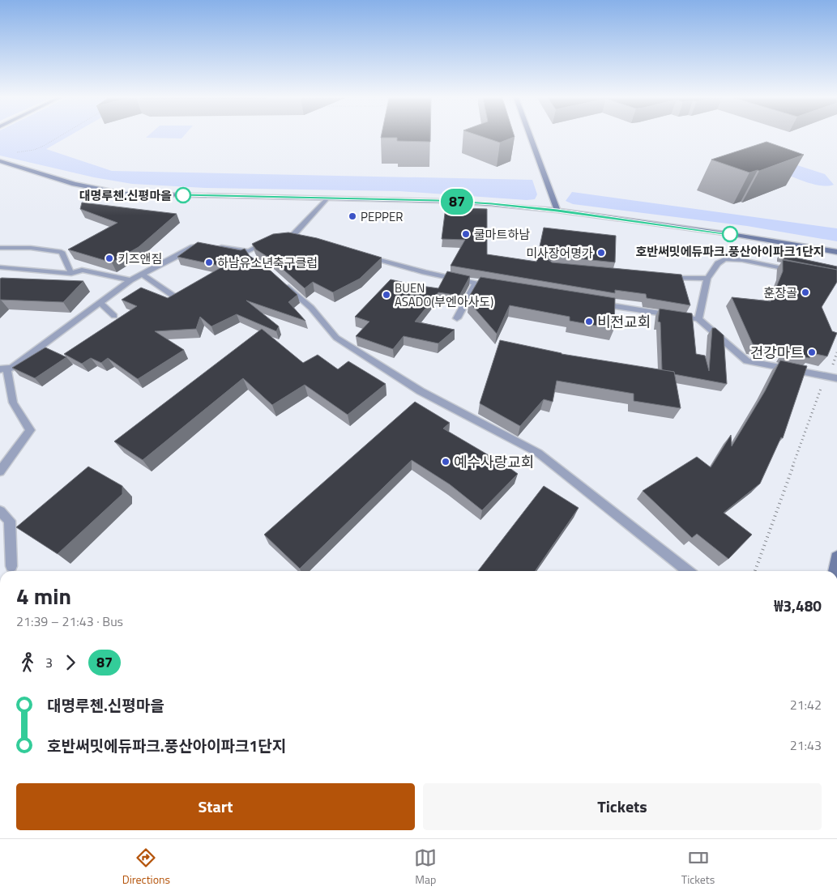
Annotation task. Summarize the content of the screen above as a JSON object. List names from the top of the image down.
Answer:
{
  "places": [
    "대명루첸.신평마을",
    "PEPPER",
    "쿨마트하남",
    "호반써밋에듀파크.풍산아이파크1단지",
    "미사장어명가",
    "키즈앤짐",
    "하남유소년축구클럽",
    "훈장골",
    "BUEN ASADO(부엔아사도)",
    "비전교회",
    "건강마트",
    "예수사랑교회"
  ],
  "lines": ["bus line 87"],
  "page": {
    "on_map": "87",
    "heading": ["4 min", "21:39 – 21:43 · Bus", "₩3,480"],
    "legs": ["3", "87"],
    "list": [
      {
        "name": "대명루첸.신평마을",
        "value": "21:42"
      },
      {
        "name": "호반써밋에듀파크.풍산아이파크1단지",
        "value": "21:43"
      }
    ],
    "buttons": ["Start", "Tickets"],
    "tabs": ["Directions", "Map", "Tickets"]
  }
}
